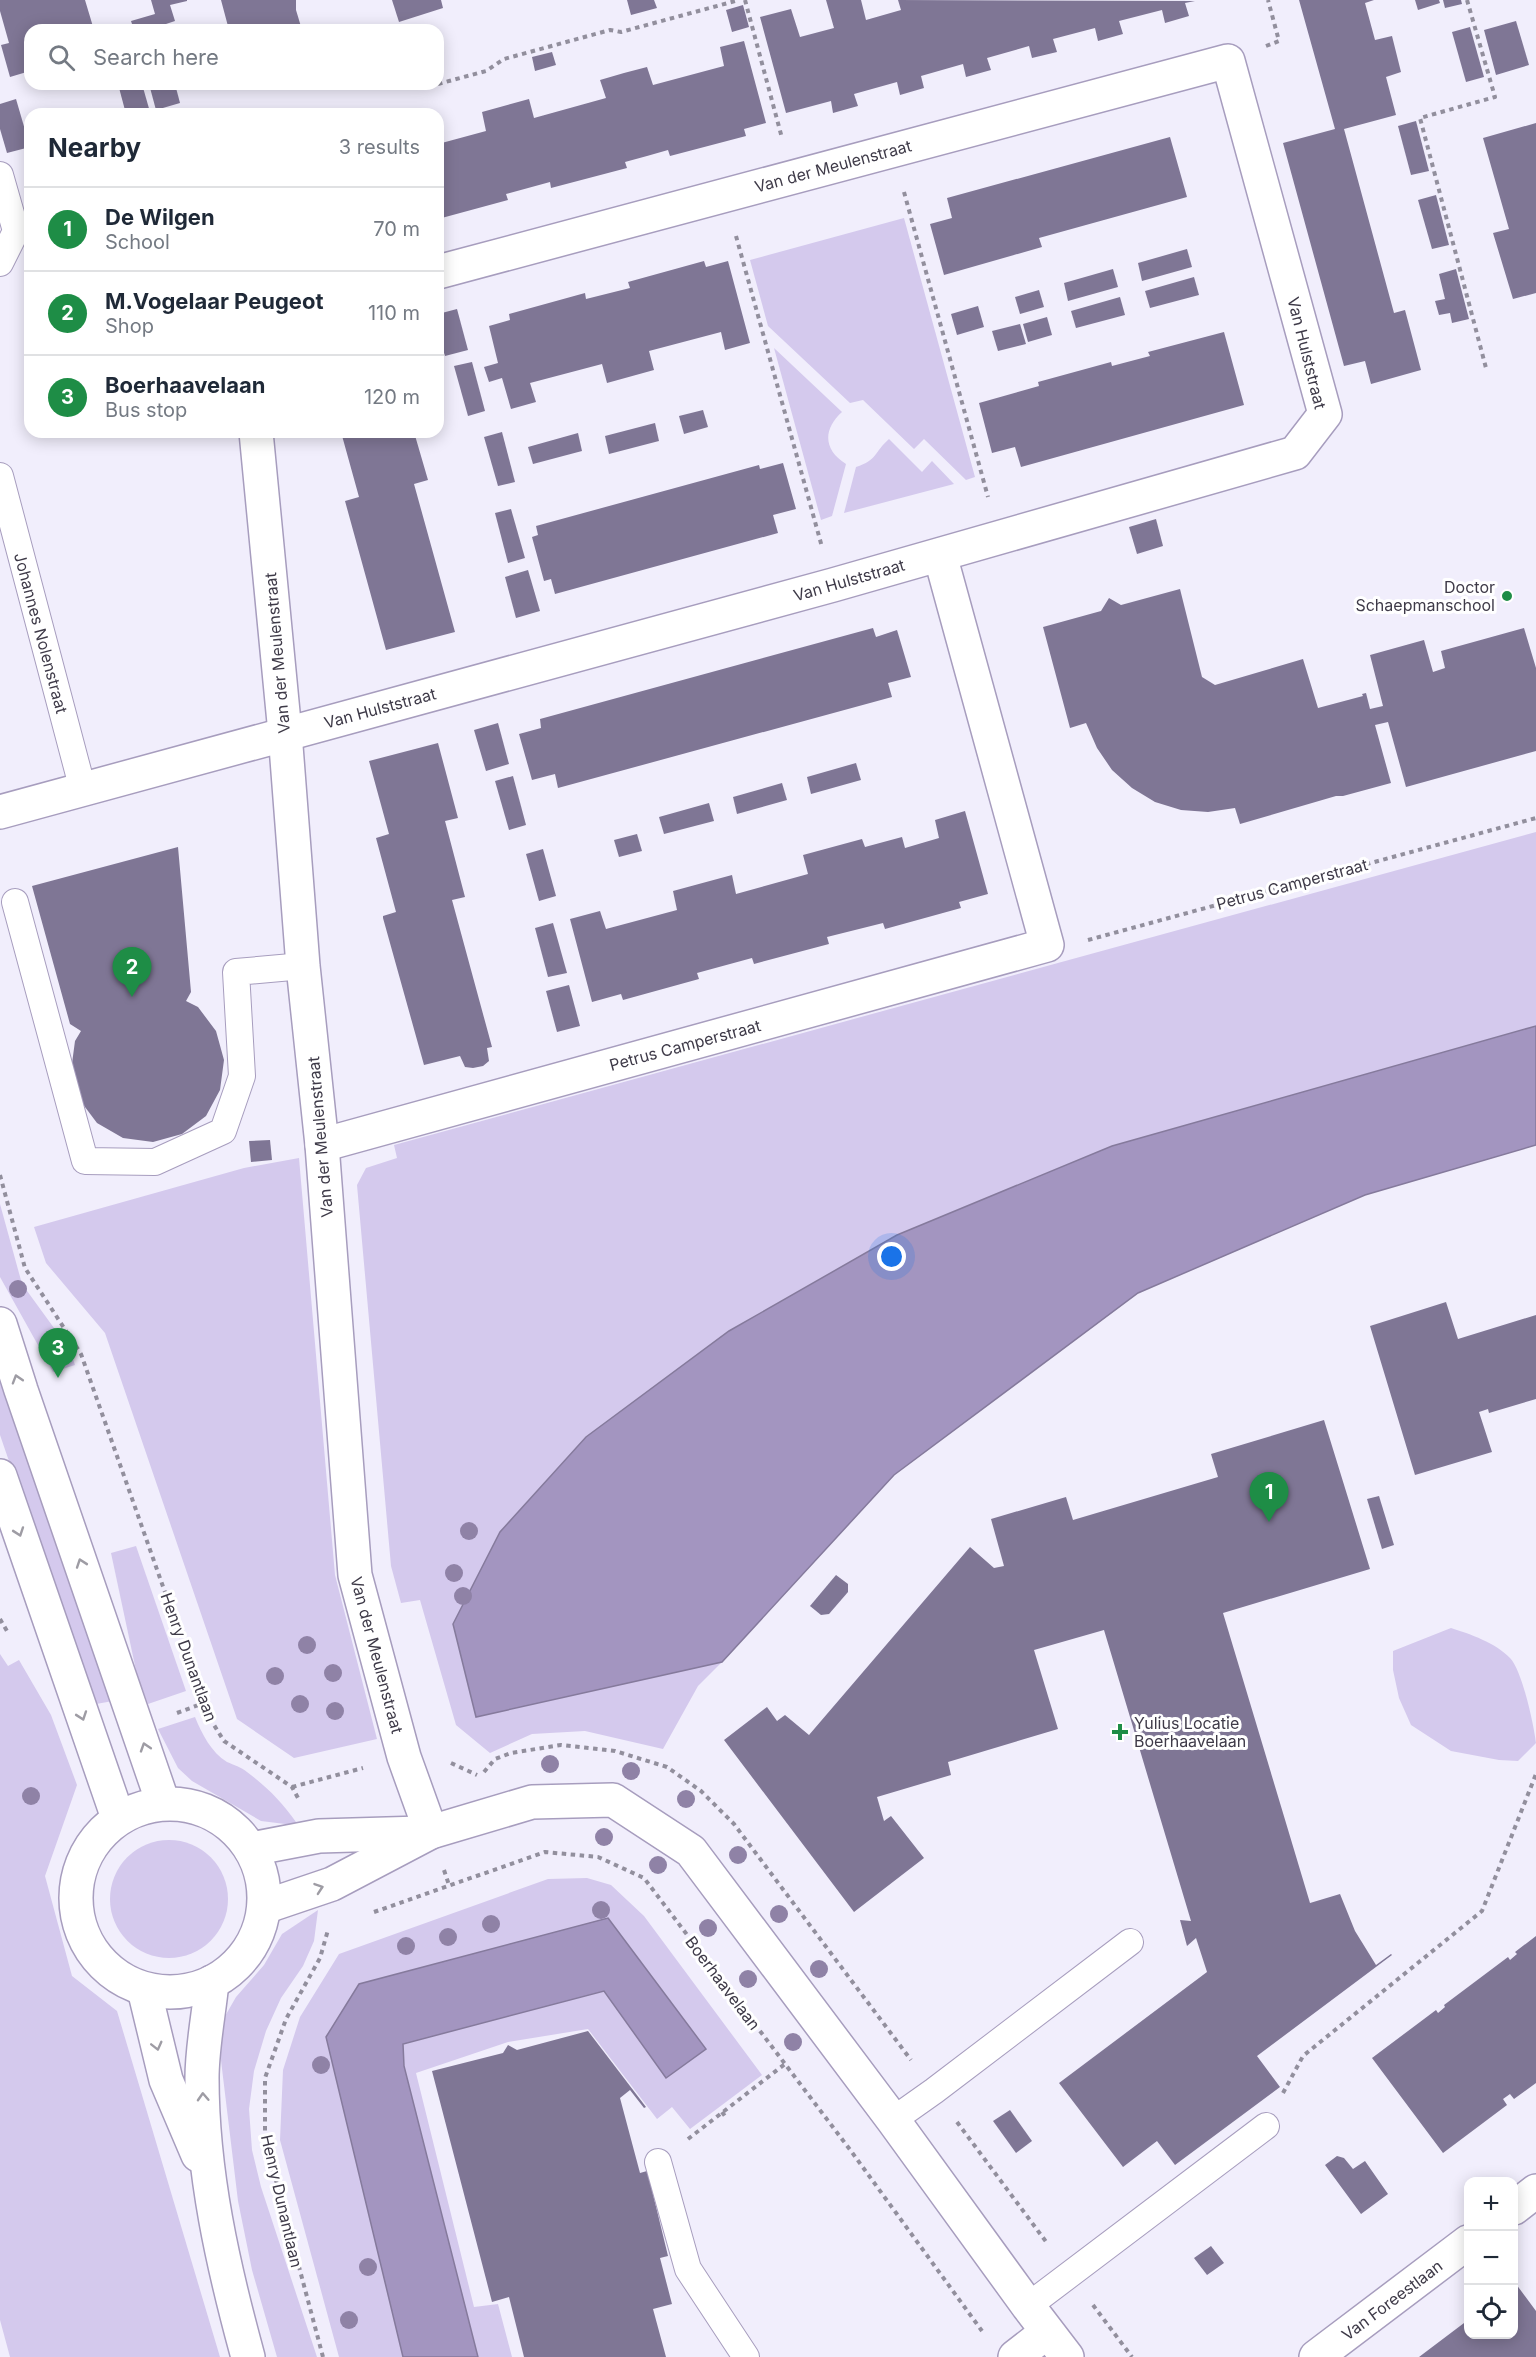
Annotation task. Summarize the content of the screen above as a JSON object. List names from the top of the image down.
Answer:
{
  "streets": {
    "street": [
      "Van der Meulenstraat",
      "Van Hulststraat",
      "Petrus Camperstraat",
      "Van Foreestlaan"
    ],
    "lane": ["Johannes Nolenstraat"],
    "path": ["Henry Dunantlaan", "Boerhaavelaan"]
  },
  "crossings": [
    ["Van der Meulenstraat", "Van Hulststraat"],
    ["Van der Meulenstraat", "Petrus Camperstraat"],
    ["Van Hulststraat", "Johannes Nolenstraat"]
  ],
  "places": {
    "other": ["Doctor Schaepmanschool"],
    "health": ["Yulius Locatie Boerhaavelaan"]
  },
  "page": {
    "search": "Search here",
    "heading": ["Nearby", "3 results"],
    "list": [
      {
        "mark": "1",
        "name": "De Wilgen",
        "note": "School",
        "value": "70 m"
      },
      {
        "mark": "2",
        "name": "M.Vogelaar Peugeot",
        "note": "Shop",
        "value": "110 m"
      },
      {
        "mark": "3",
        "name": "Boerhaavelaan",
        "note": "Bus stop",
        "value": "120 m"
      }
    ],
    "pins": ["2", "3", "1"],
    "map_buttons": ["+", "−"]
  }
}
